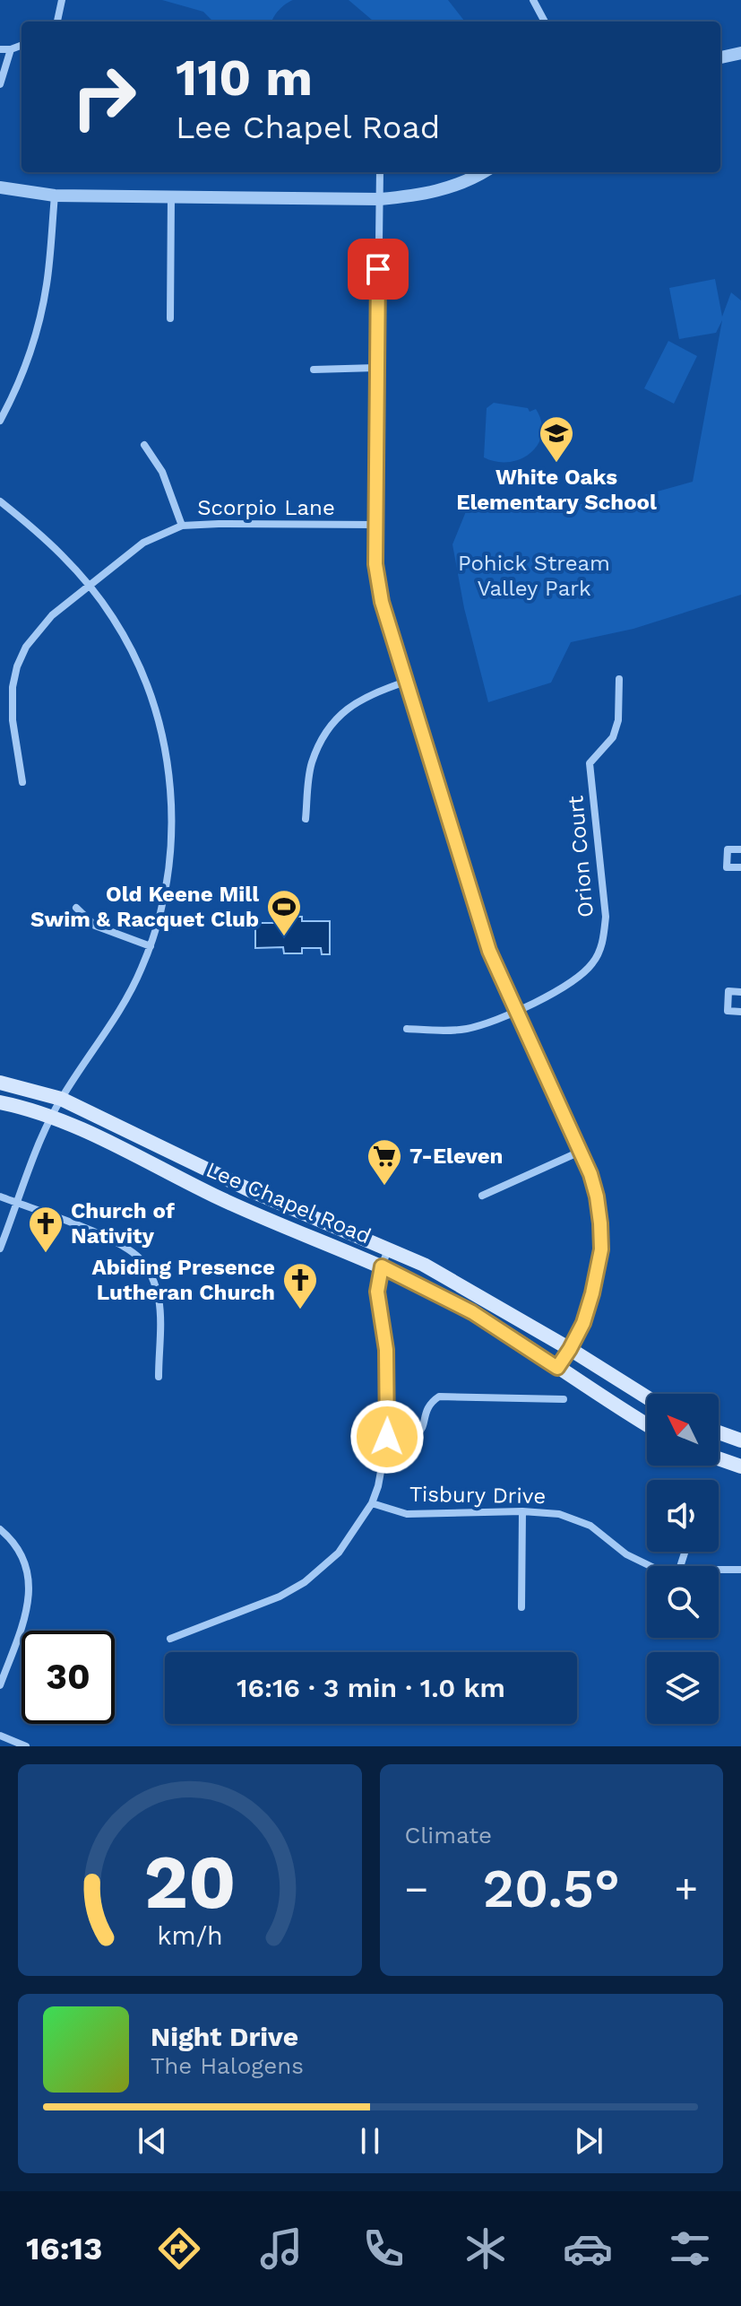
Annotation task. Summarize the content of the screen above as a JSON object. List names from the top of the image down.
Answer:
{
  "streets": {
    "main road": ["Lee Chapel Road"],
    "street": ["Scorpio Lane", "Orion Court", "Tisbury Drive"]
  },
  "parks": ["Pohick Stream Valley Park"],
  "places": {
    "school or university": ["White Oaks Elementary School"],
    "sports": ["Old Keene Mill Swim & Racquet Club"],
    "supermarket": ["7-Eleven"],
    "church": ["Church of Nativity", "Abiding Presence Lutheran Church"]
  },
  "north": "top left",
  "page": {
    "turn": ["110 m", "Lee Chapel Road"],
    "limit": "30",
    "trip": "16:16 · 3 min · 1.0 km",
    "tile": "Climate",
    "heat": ["−", "20.5°", "+"],
    "song": ["Night Drive", "The Halogens"],
    "tabs": "16:13",
    "gauge": ["20", "km/h"]
  }
}
